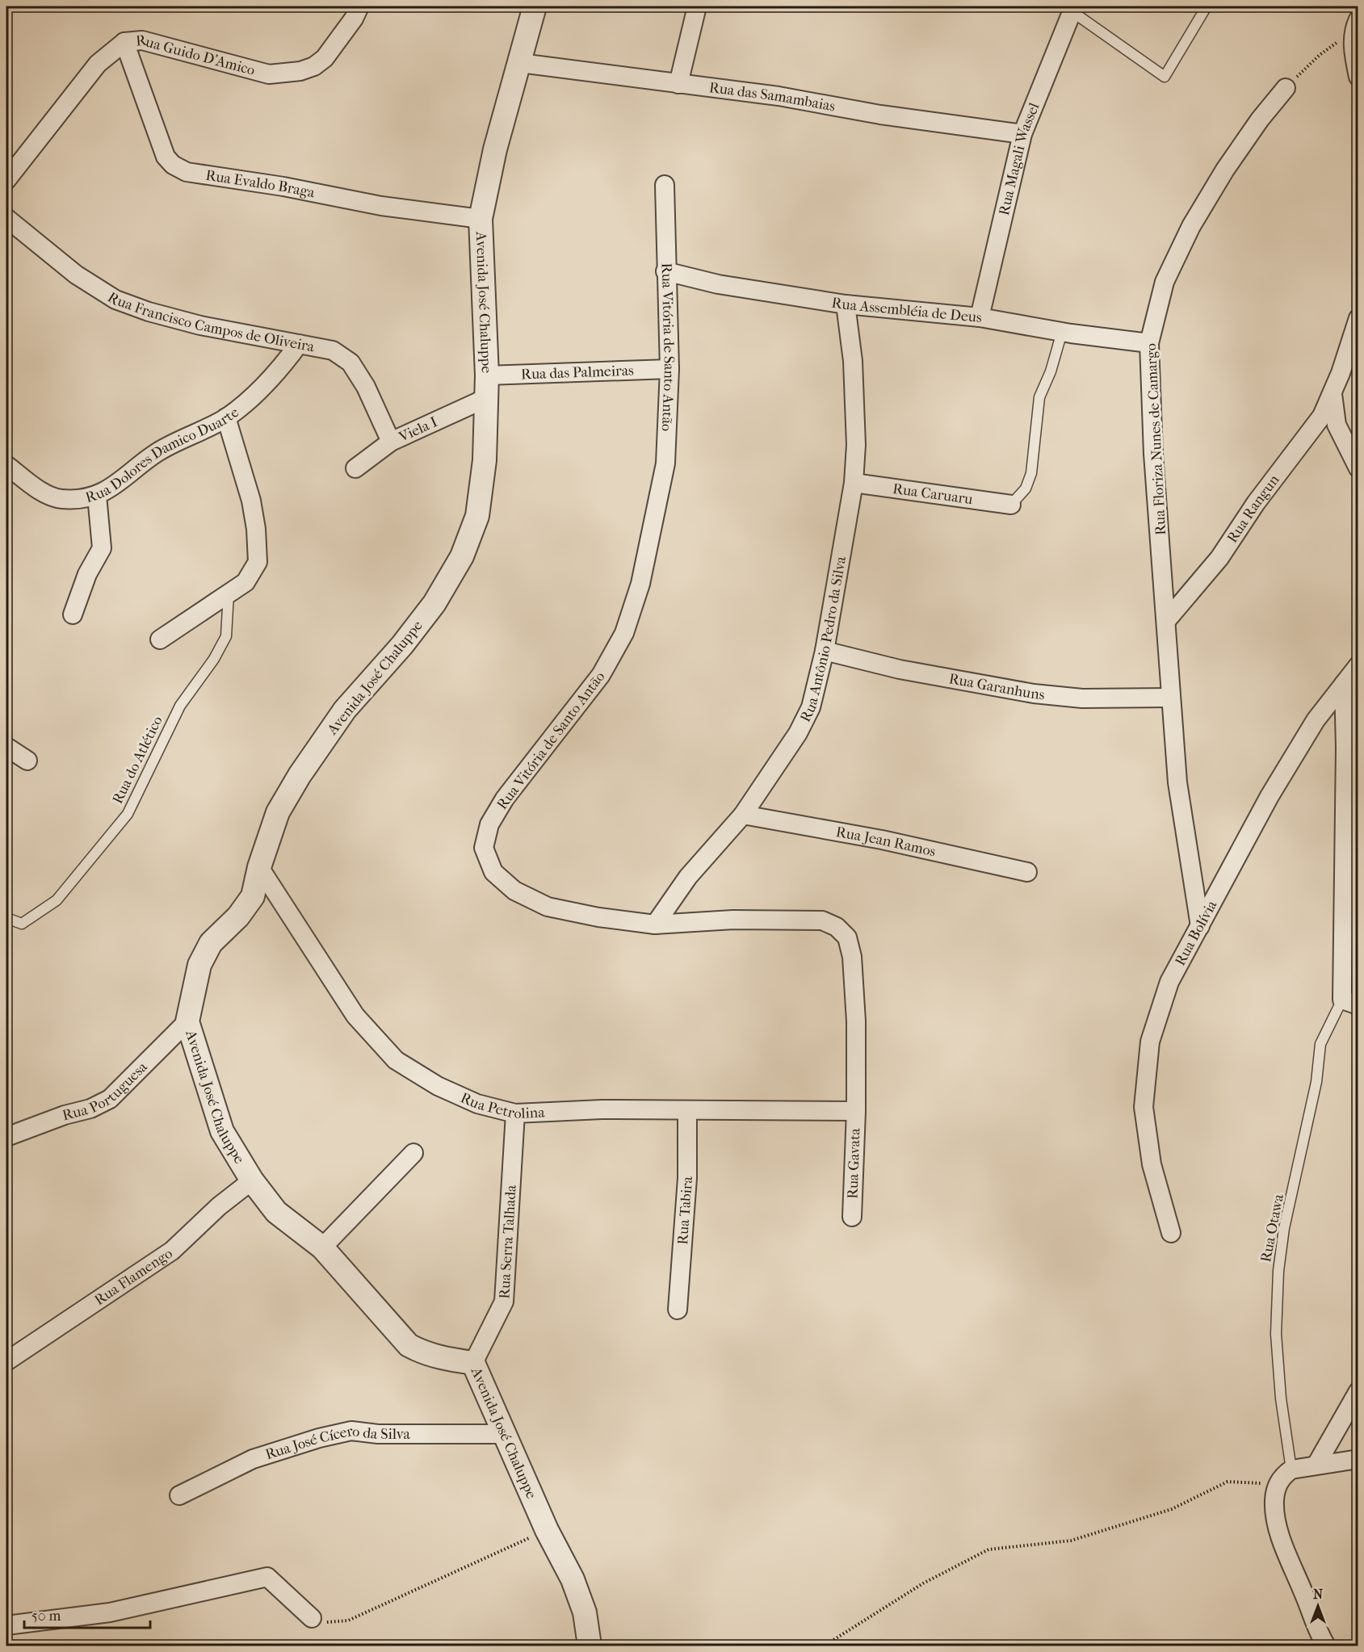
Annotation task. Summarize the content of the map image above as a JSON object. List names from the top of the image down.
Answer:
{
  "streets": {
    "street": [
      "Rua Guido D'Amico",
      "Rua das Samambaias",
      "Rua Magali Wassel",
      "Rua Evaldo Braga",
      "Avenida José Chaluppe",
      "Rua Assembléia de Deus",
      "Rua Francisco Campos de Oliveira",
      "Rua Vitória de Santo Antão",
      "Rua das Palmeiras",
      "Viela I",
      "Rua Floriza Nunes de Camargo",
      "Rua Dolores Damico Duarte",
      "Rua Caruaru",
      "Rua Rangun",
      "Rua Antônio Pedro da Silva",
      "Rua Garanhuns",
      "Rua Jean Ramos",
      "Rua Bolívia",
      "Rua Portuguesa",
      "Rua Petrolina",
      "Rua Gavata",
      "Rua Tabira",
      "Rua Serra Talhada",
      "Rua Flamengo",
      "Rua José Cícero da Silva"
    ],
    "lane": ["Rua do Atlético", "Rua Otawa"]
  },
  "crossings": [
    ["Rua Guido D'Amico", "Rua Evaldo Braga"],
    ["Rua das Samambaias", "Rua Magali Wassel"],
    ["Rua das Samambaias", "Avenida José Chaluppe"],
    ["Rua Magali Wassel", "Rua Assembléia de Deus"],
    ["Rua Evaldo Braga", "Avenida José Chaluppe"],
    ["Avenida José Chaluppe", "Rua das Palmeiras"],
    ["Avenida José Chaluppe", "Viela I"],
    ["Avenida José Chaluppe", "Rua Portuguesa"],
    ["Avenida José Chaluppe", "Rua Petrolina"],
    ["Avenida José Chaluppe", "Rua Serra Talhada"],
    ["Avenida José Chaluppe", "Rua Flamengo"],
    ["Avenida José Chaluppe", "Rua José Cícero da Silva"],
    ["Rua Assembléia de Deus", "Rua Vitória de Santo Antão"],
    ["Rua Assembléia de Deus", "Rua Floriza Nunes de Camargo"],
    ["Rua Assembléia de Deus", "Rua Antônio Pedro da Silva"],
    ["Rua Francisco Campos de Oliveira", "Viela I"],
    ["Rua Francisco Campos de Oliveira", "Rua Dolores Damico Duarte"],
    ["Rua Vitória de Santo Antão", "Rua das Palmeiras"],
    ["Rua Vitória de Santo Antão", "Rua Antônio Pedro da Silva"],
    ["Rua Vitória de Santo Antão", "Rua Petrolina"],
    ["Rua Vitória de Santo Antão", "Rua Gavata"],
    ["Rua das Palmeiras", "Viela I"],
    ["Rua Floriza Nunes de Camargo", "Rua Rangun"],
    ["Rua Floriza Nunes de Camargo", "Rua Garanhuns"],
    ["Rua Floriza Nunes de Camargo", "Rua Bolívia"],
    ["Rua Caruaru", "Rua Antônio Pedro da Silva"],
    ["Rua Antônio Pedro da Silva", "Rua Garanhuns"],
    ["Rua Antônio Pedro da Silva", "Rua Jean Ramos"],
    ["Rua Petrolina", "Rua Gavata"],
    ["Rua Petrolina", "Rua Tabira"],
    ["Rua Petrolina", "Rua Serra Talhada"]
  ],
  "scale_bar": "50 m",
  "north": "top"
}
